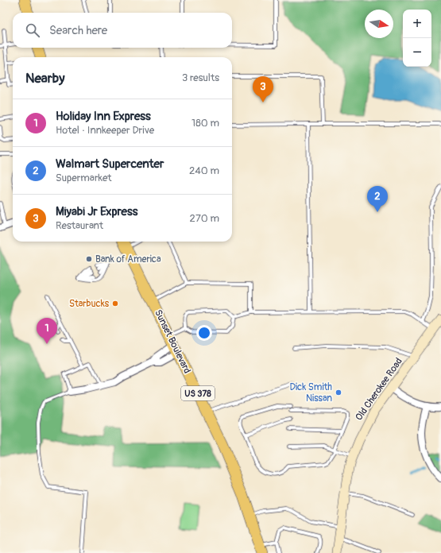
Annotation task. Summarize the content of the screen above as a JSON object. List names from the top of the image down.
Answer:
{
  "streets": {
    "main road": ["Sunset Boulevard", "US 378"],
    "street": ["Old Cherokee Road"]
  },
  "places": ["Bank of America", "Starbucks", "Dick Smith Nissan"],
  "north": "right",
  "page": {
    "map_buttons": ["+", "−"],
    "search": "Search here",
    "heading": ["Nearby", "3 results"],
    "pins": ["3", "2", "1"],
    "list": [
      {
        "mark": "1",
        "name": "Holiday Inn Express",
        "note": "Hotel · Innkeeper Drive",
        "value": "180 m"
      },
      {
        "mark": "2",
        "name": "Walmart Supercenter",
        "note": "Supermarket",
        "value": "240 m"
      },
      {
        "mark": "3",
        "name": "Miyabi Jr Express",
        "note": "Restaurant",
        "value": "270 m"
      }
    ]
  }
}
